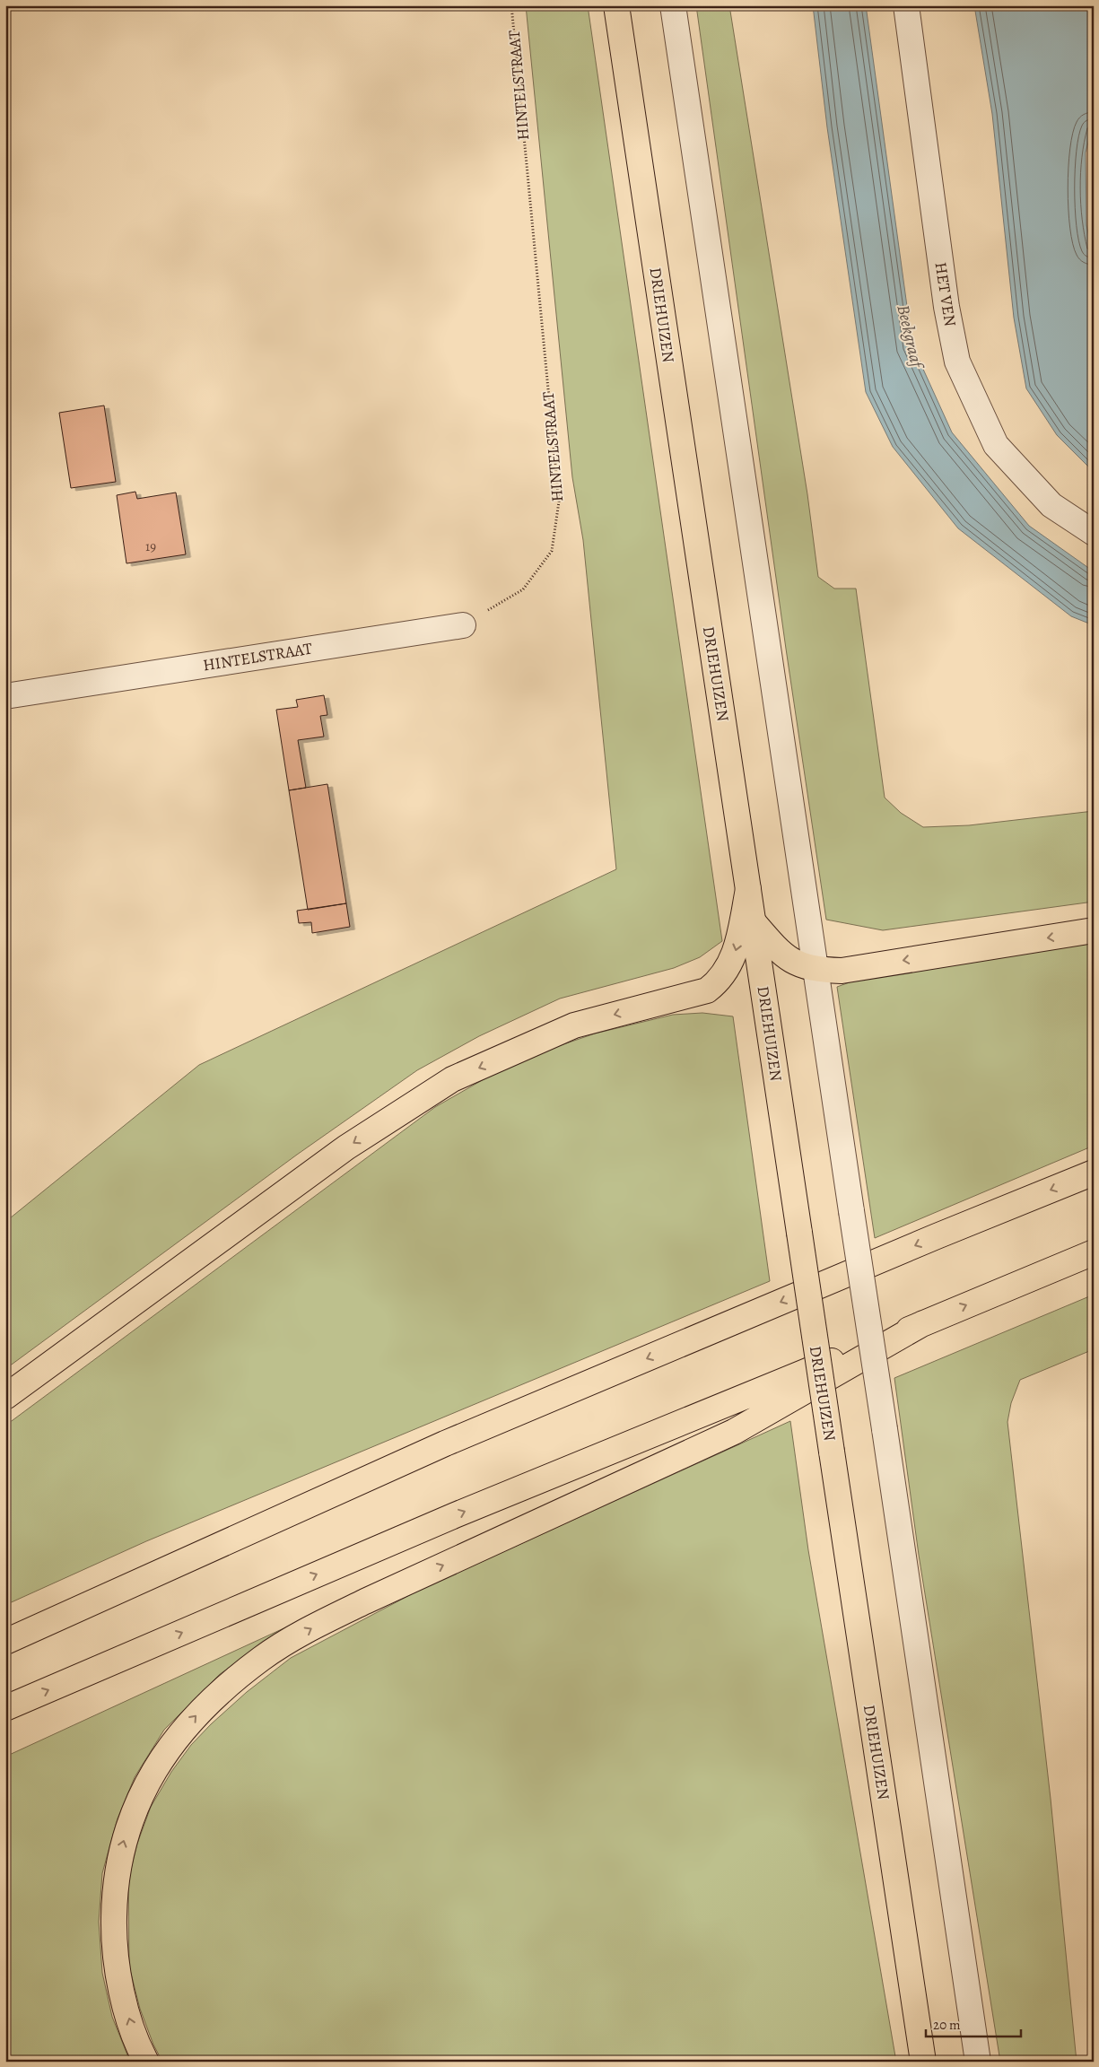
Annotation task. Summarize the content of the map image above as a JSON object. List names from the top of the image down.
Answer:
{
  "streets": {
    "main road": ["DRIEHUIZEN"],
    "street": ["HINTELSTRAAT", "HET VEN"]
  },
  "water": ["Beekgraaf"],
  "house_numbers": ["19"],
  "scale_bar": "20 m"
}
